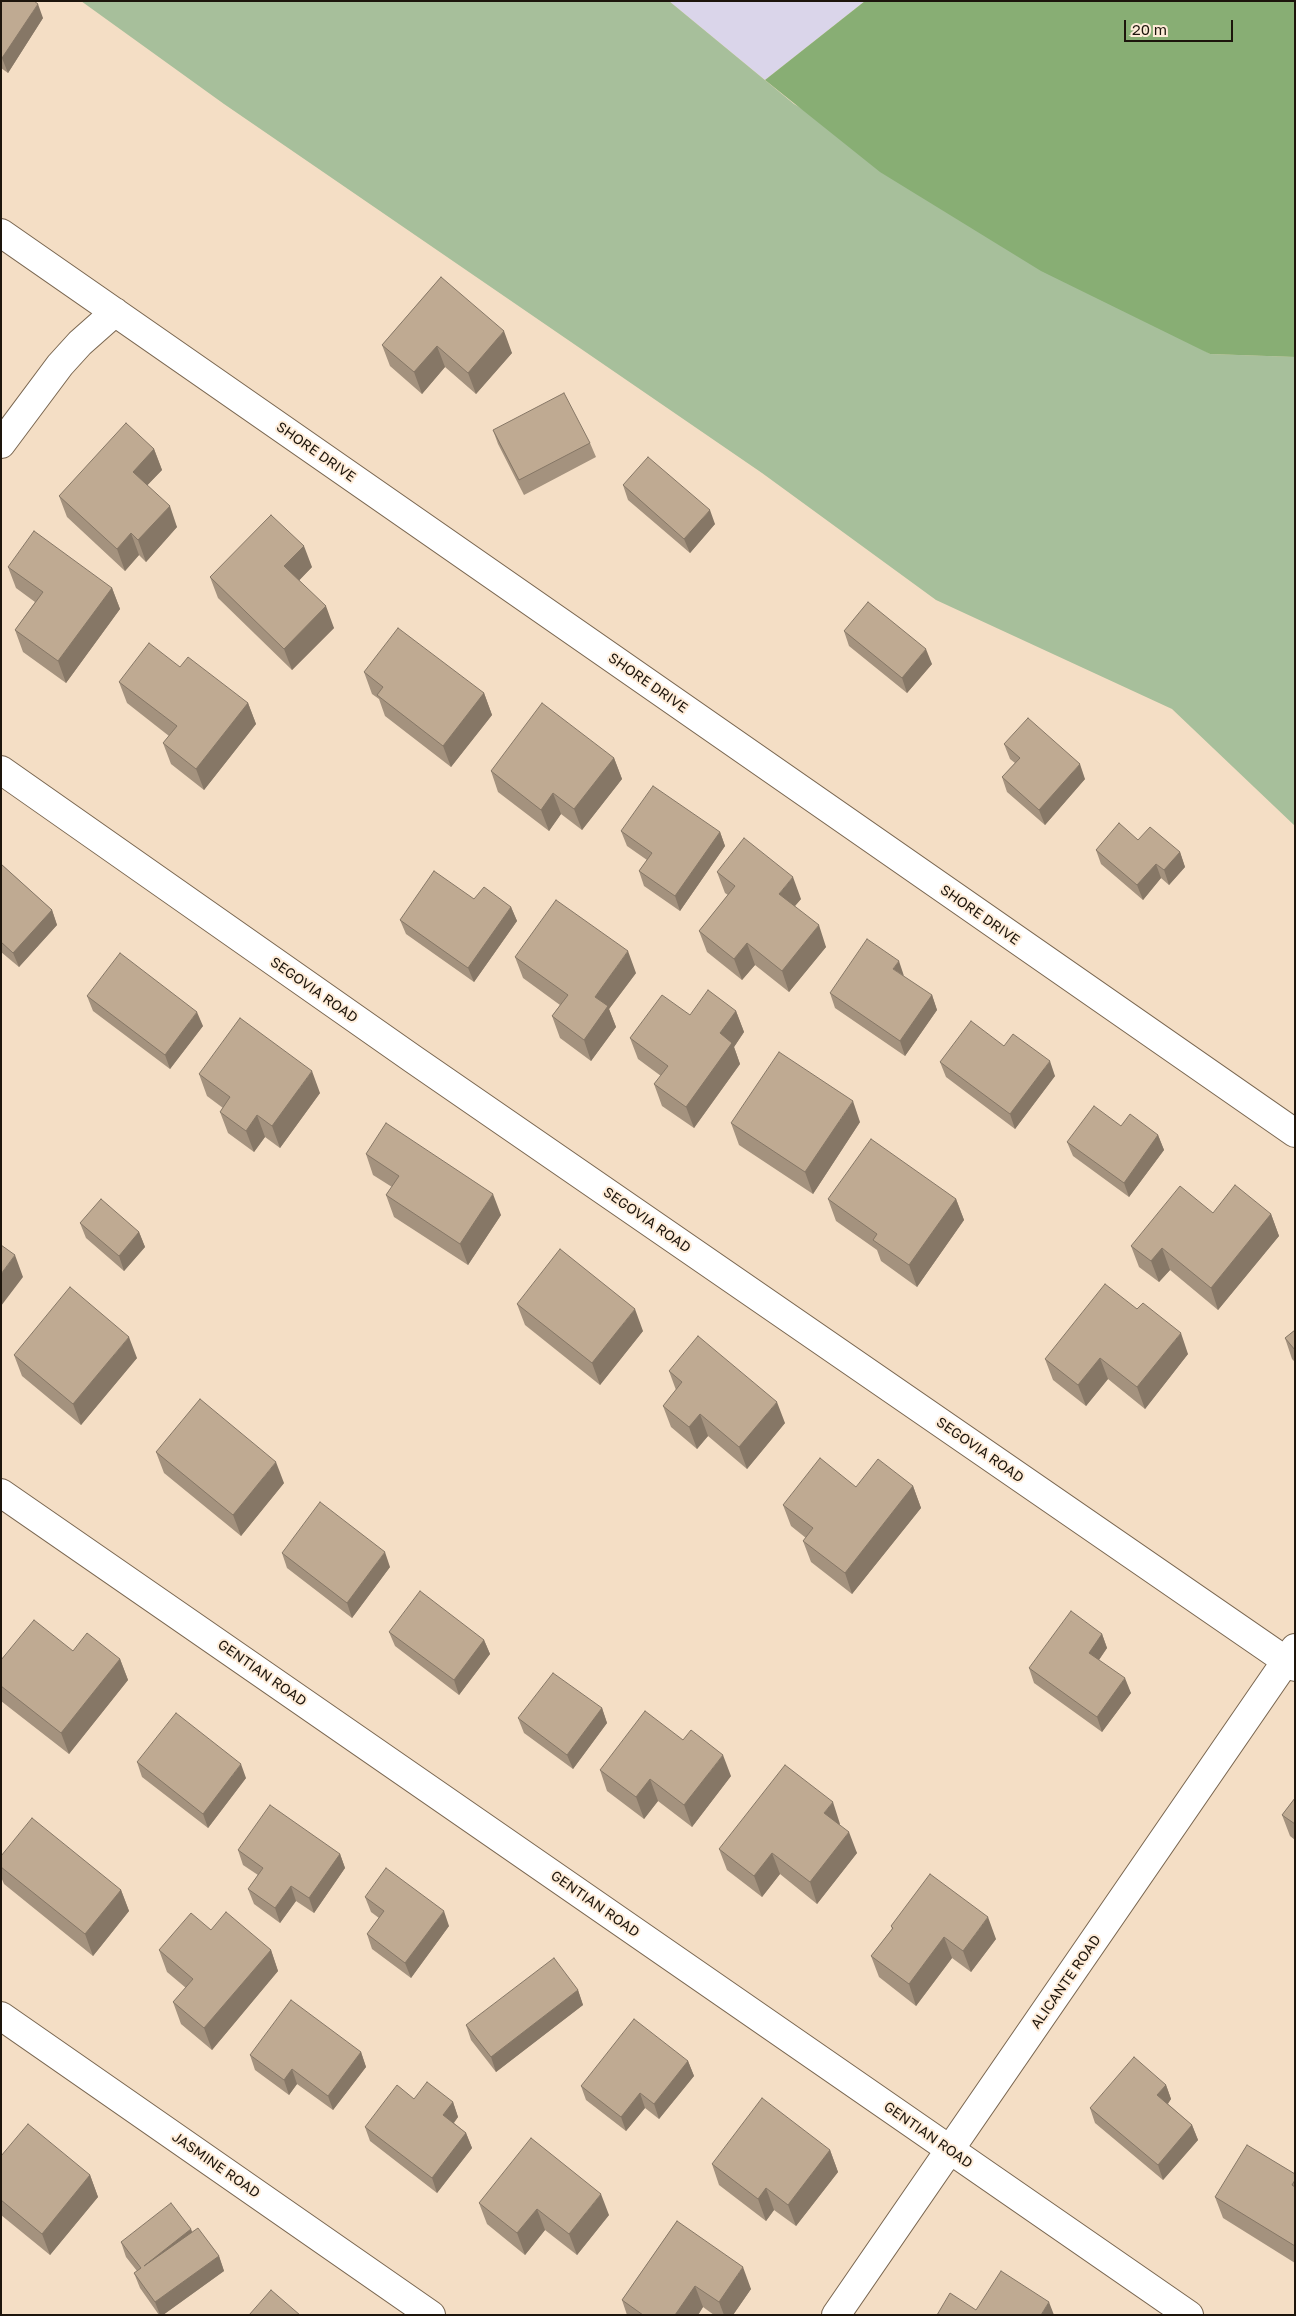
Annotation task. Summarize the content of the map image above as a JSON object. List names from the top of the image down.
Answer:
{
  "streets": {
    "street": [
      "SHORE DRIVE",
      "SEGOVIA ROAD",
      "GENTIAN ROAD",
      "ALICANTE ROAD",
      "JASMINE ROAD"
    ]
  },
  "crossings": [
    ["SEGOVIA ROAD", "ALICANTE ROAD"],
    ["GENTIAN ROAD", "ALICANTE ROAD"]
  ],
  "scale_bar": "20 m"
}
